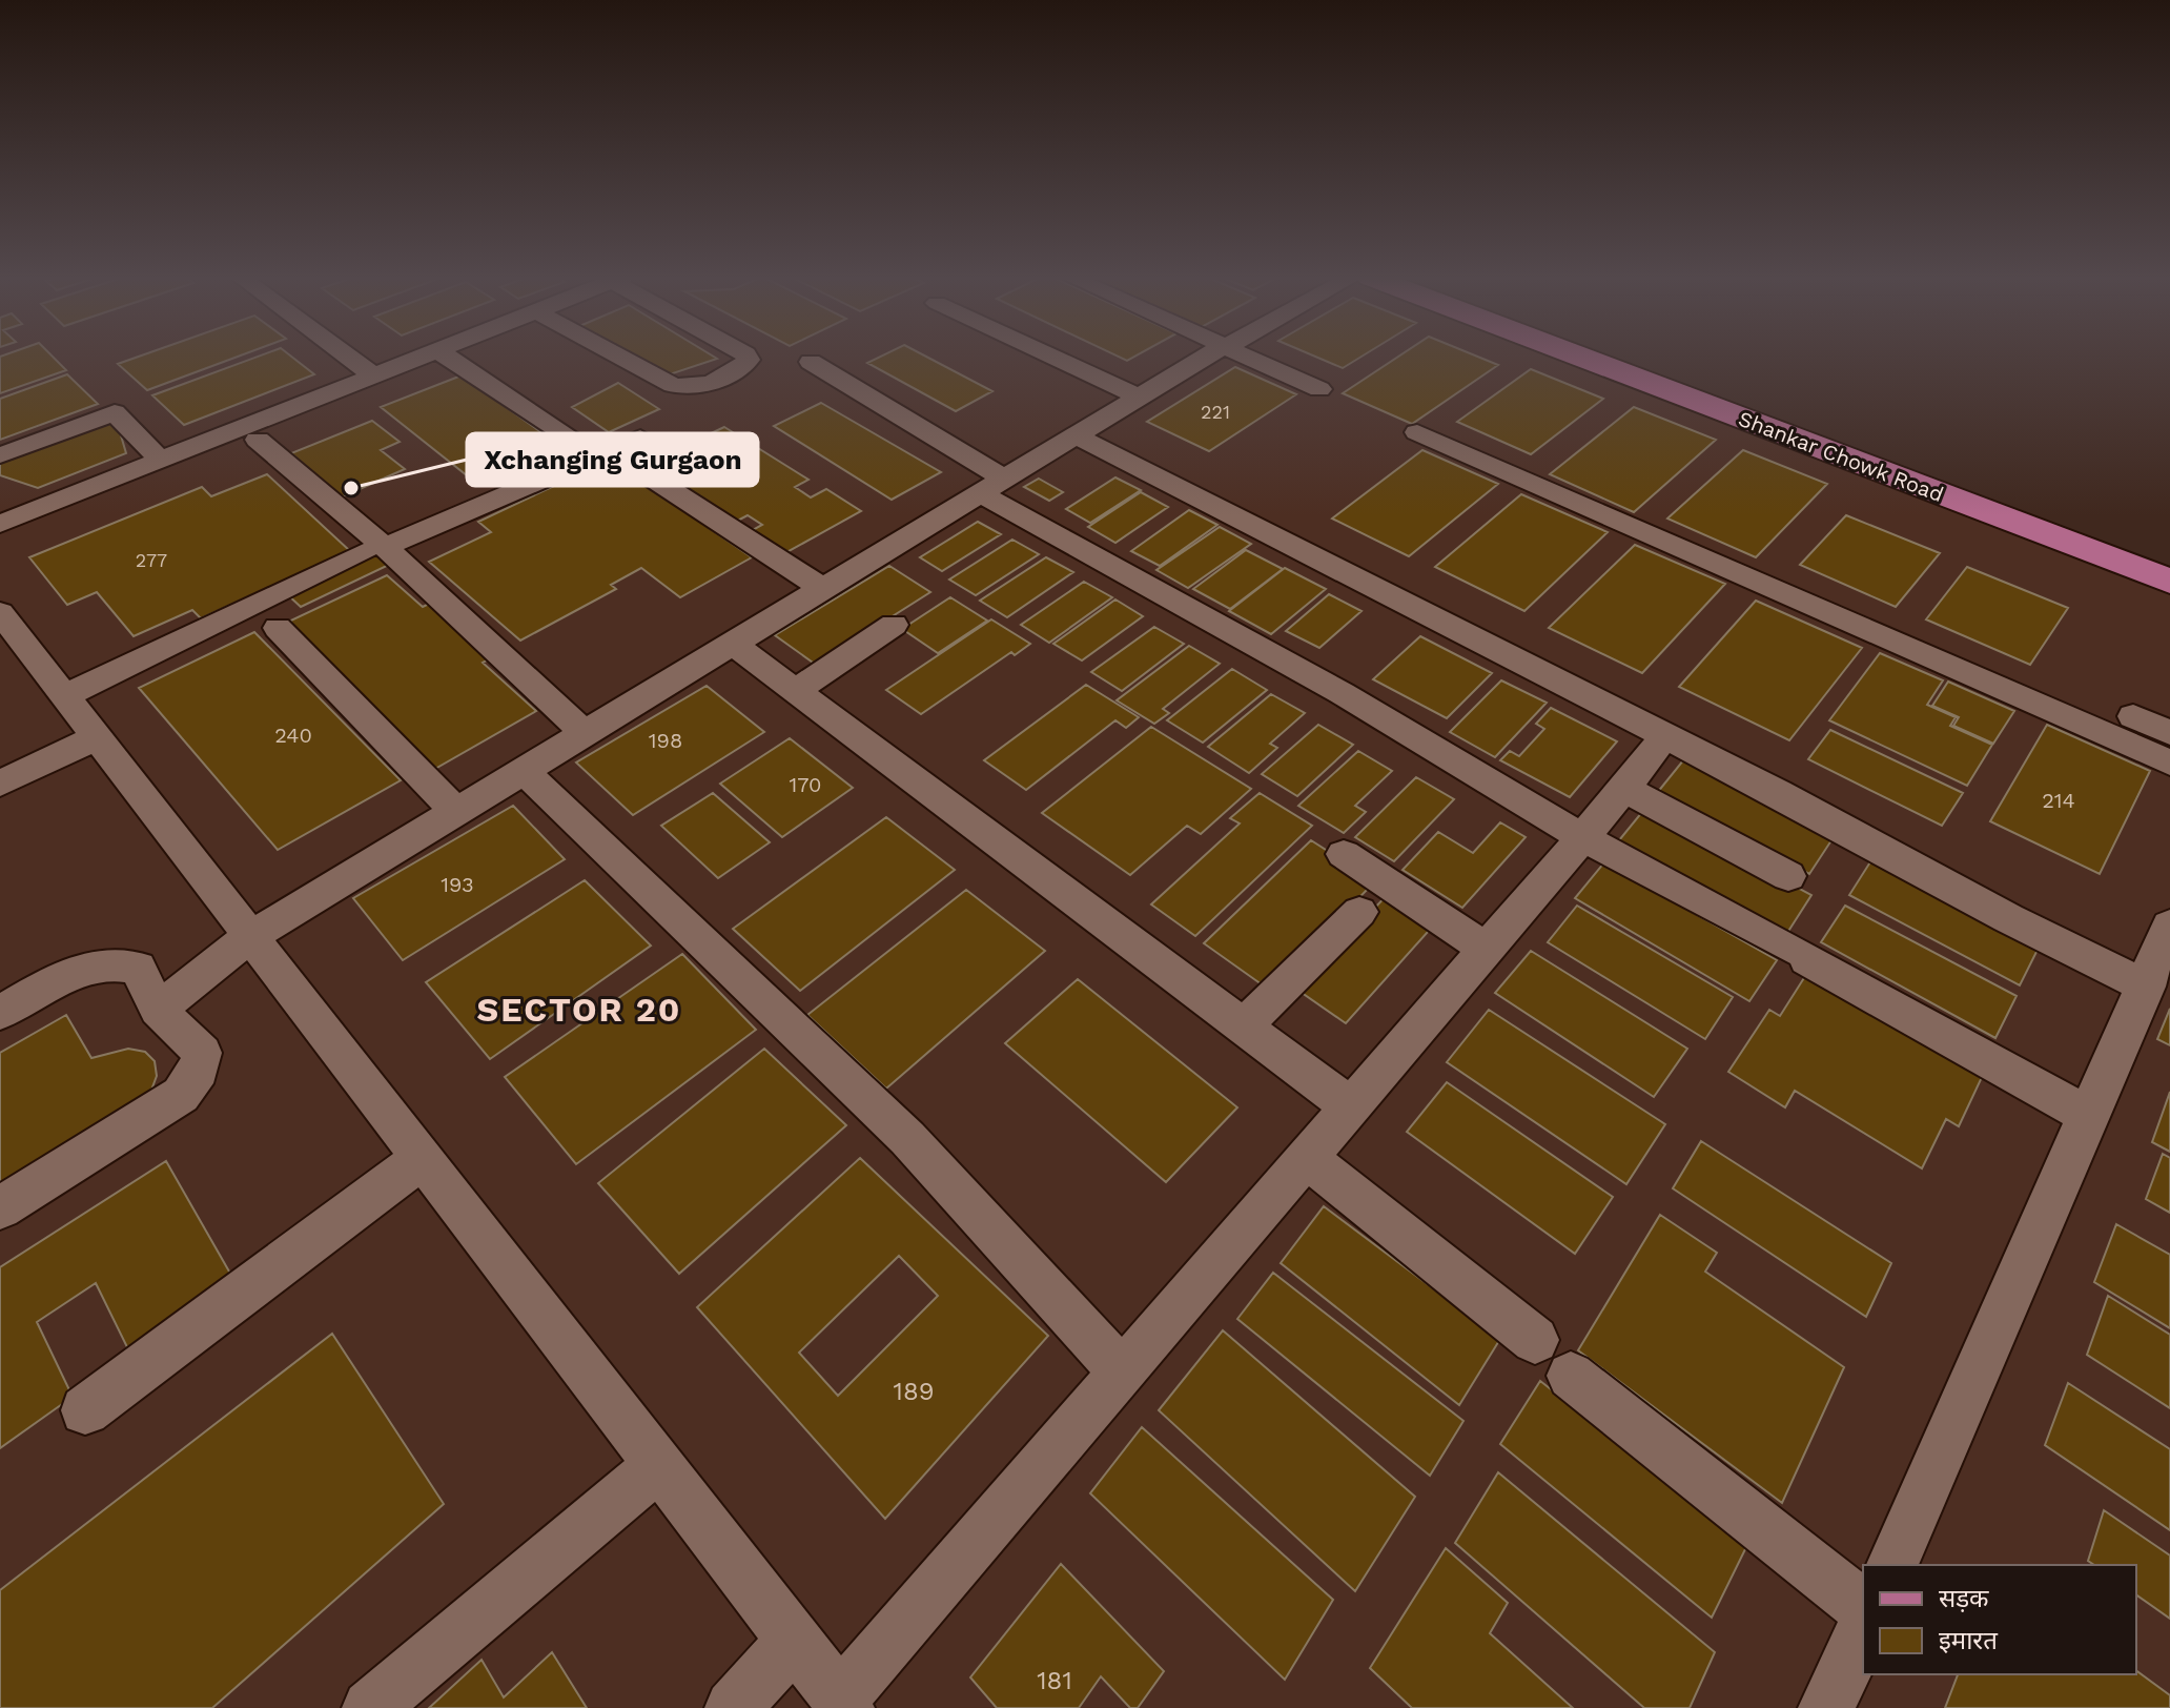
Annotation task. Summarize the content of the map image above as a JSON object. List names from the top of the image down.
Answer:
{
  "streets": {
    "main road": ["Shankar Chowk Road"]
  },
  "districts": ["SECTOR 20"],
  "places": ["Xchanging Gurgaon"],
  "house_numbers": [
    "221",
    "277",
    "240",
    "198",
    "170",
    "214",
    "193",
    "189",
    "181"
  ],
  "legend": ["सड़क", "इमारत"]
}
